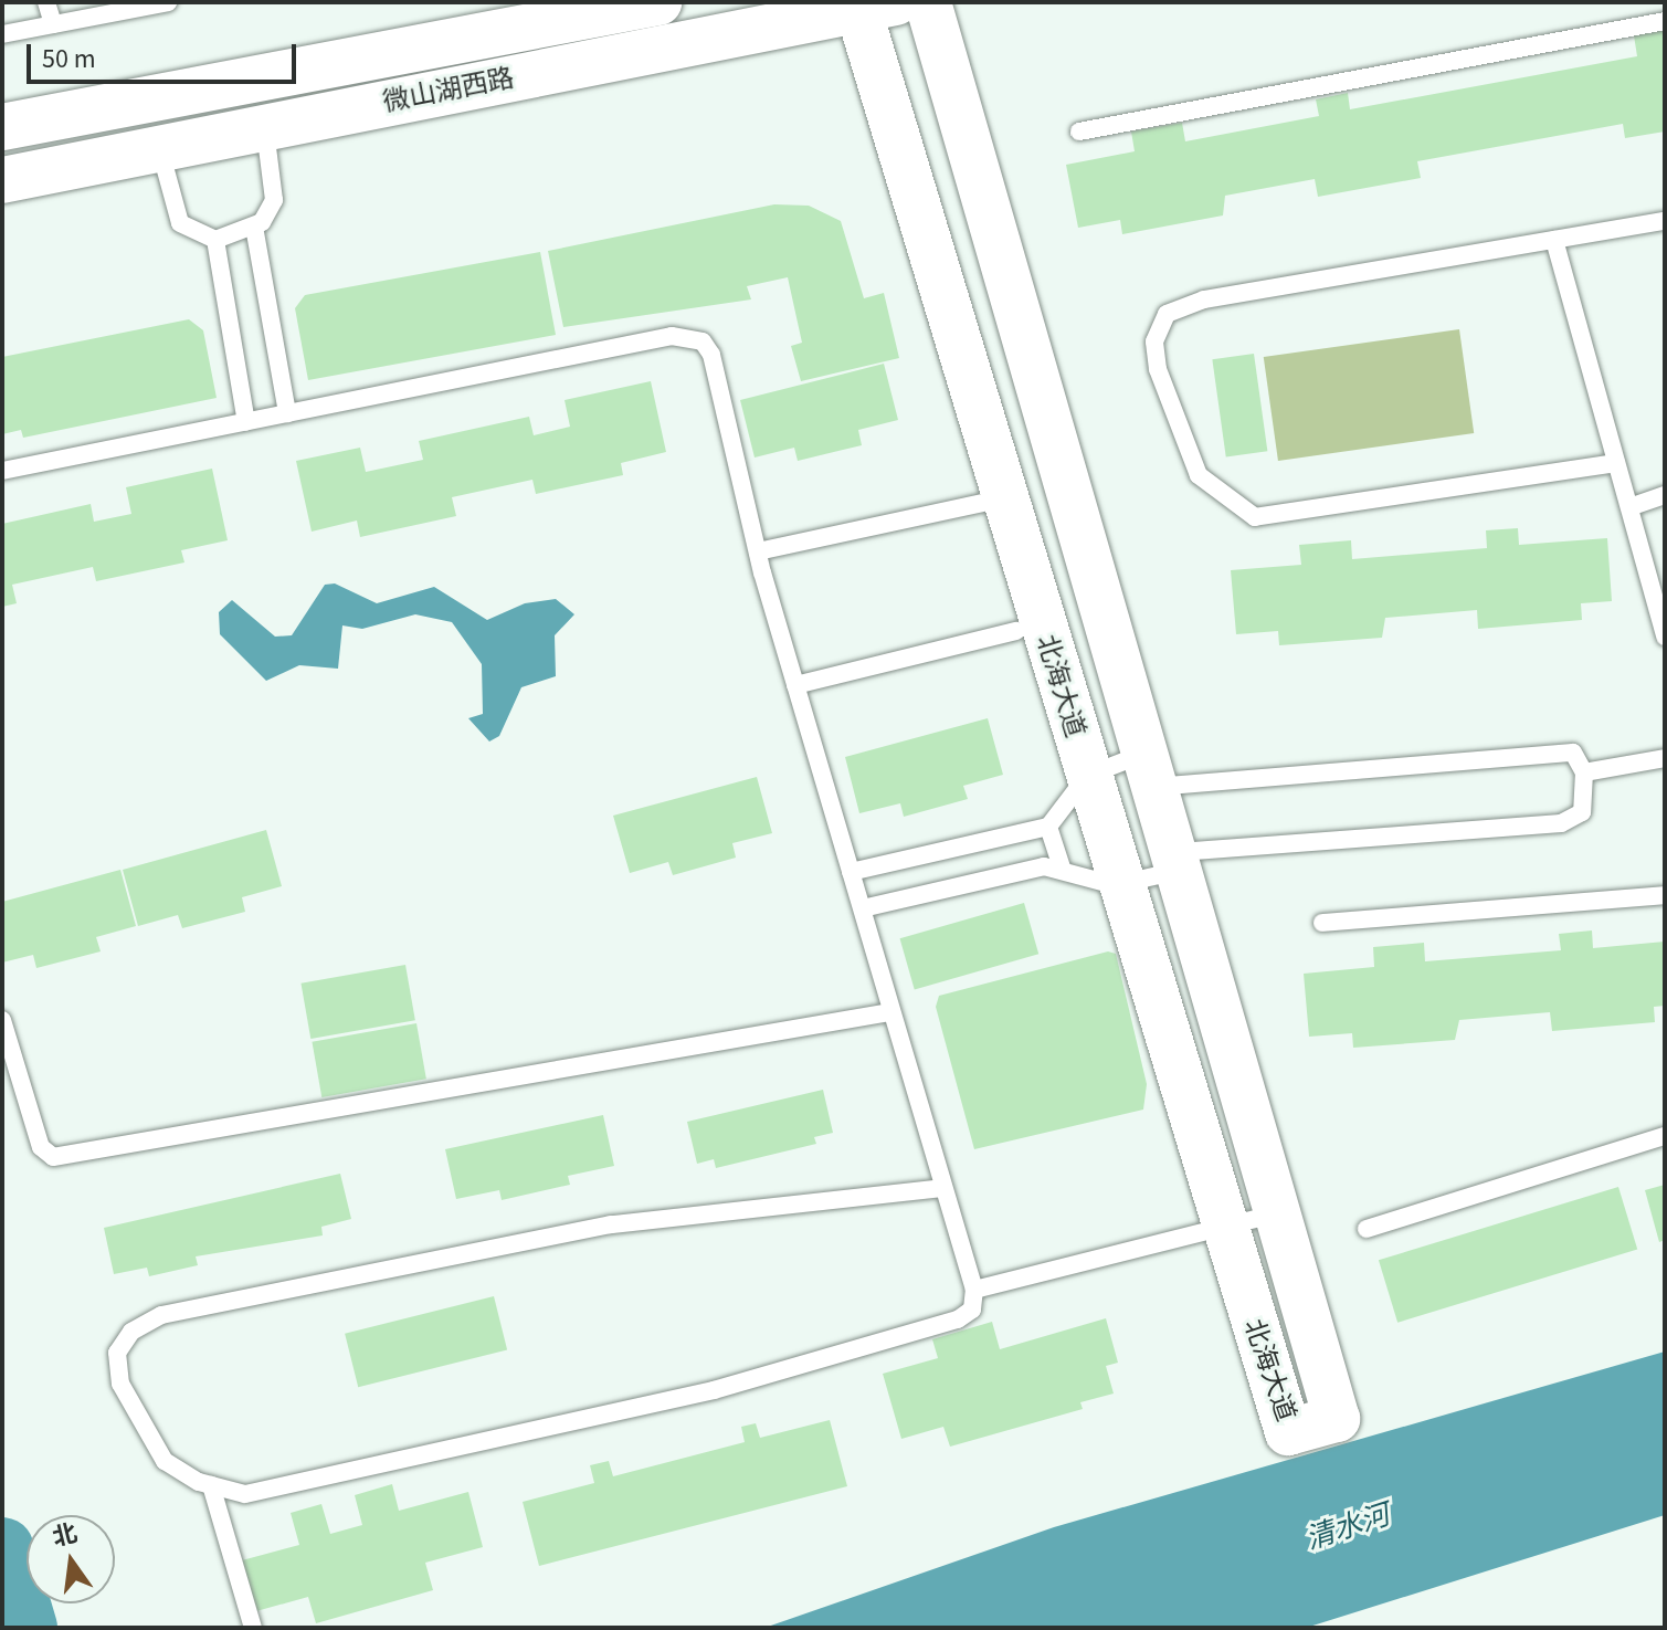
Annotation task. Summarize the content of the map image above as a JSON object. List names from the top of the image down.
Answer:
{
  "streets": {
    "street": ["微山湖西路", "北海大道"]
  },
  "crossings": [
    ["微山湖西路", "北海大道"]
  ],
  "water": ["清水河"],
  "scale_bar": "50 m",
  "north": "top"
}
